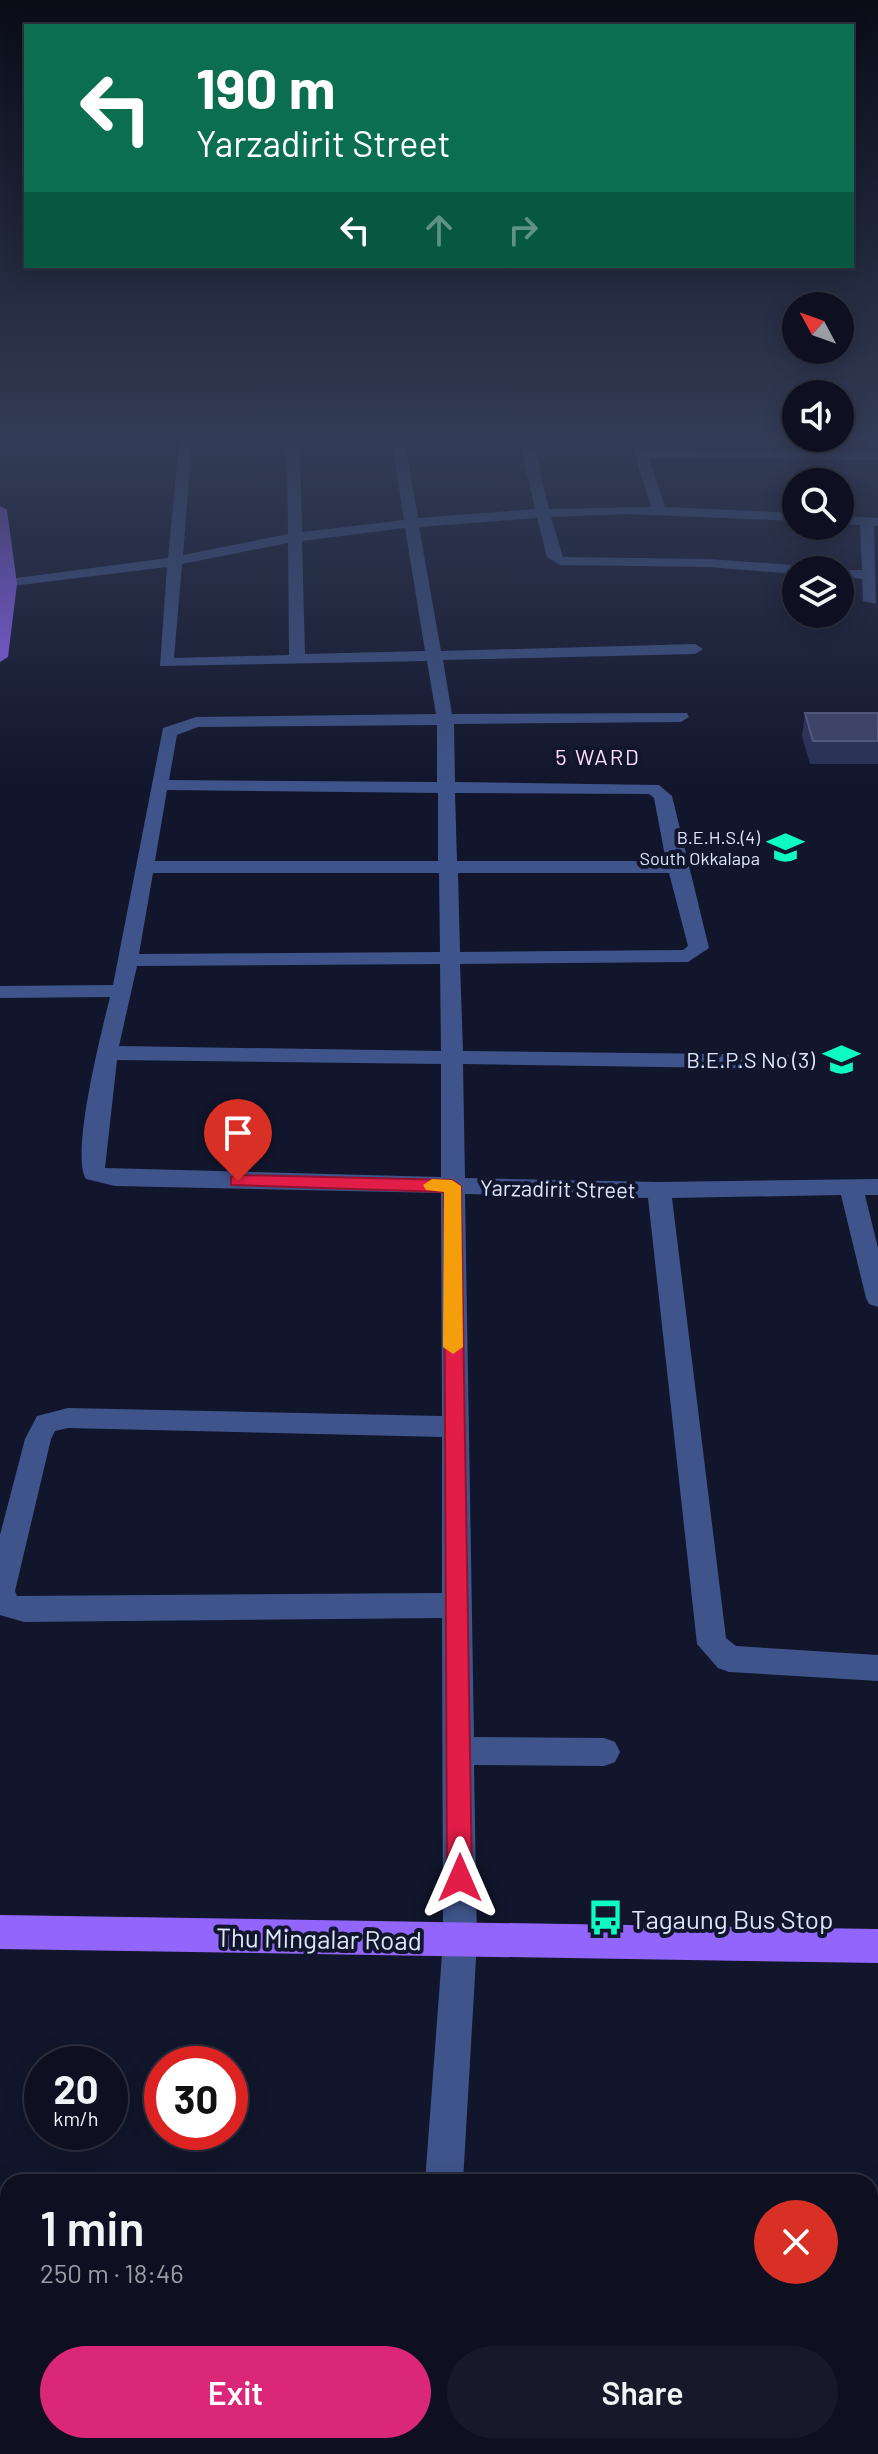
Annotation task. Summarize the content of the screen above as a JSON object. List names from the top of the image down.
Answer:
{
  "streets": {
    "main road": ["Thu Mingalar Road"],
    "street": ["Yarzadirit Street"]
  },
  "districts": ["5 WARD"],
  "places": {
    "school or university": ["B.E.H.S.(4) South Okkalapa", "B.E.P.S No (3)"],
    "bus stop": ["Tagaung Bus Stop"]
  },
  "north": "top left",
  "page": {
    "turn": ["190 m", "Yarzadirit Street"],
    "speed": "20 km/h",
    "limit": "30",
    "heading": ["1 min", "250 m · 18:46"],
    "buttons": ["Exit", "Share"]
  }
}
